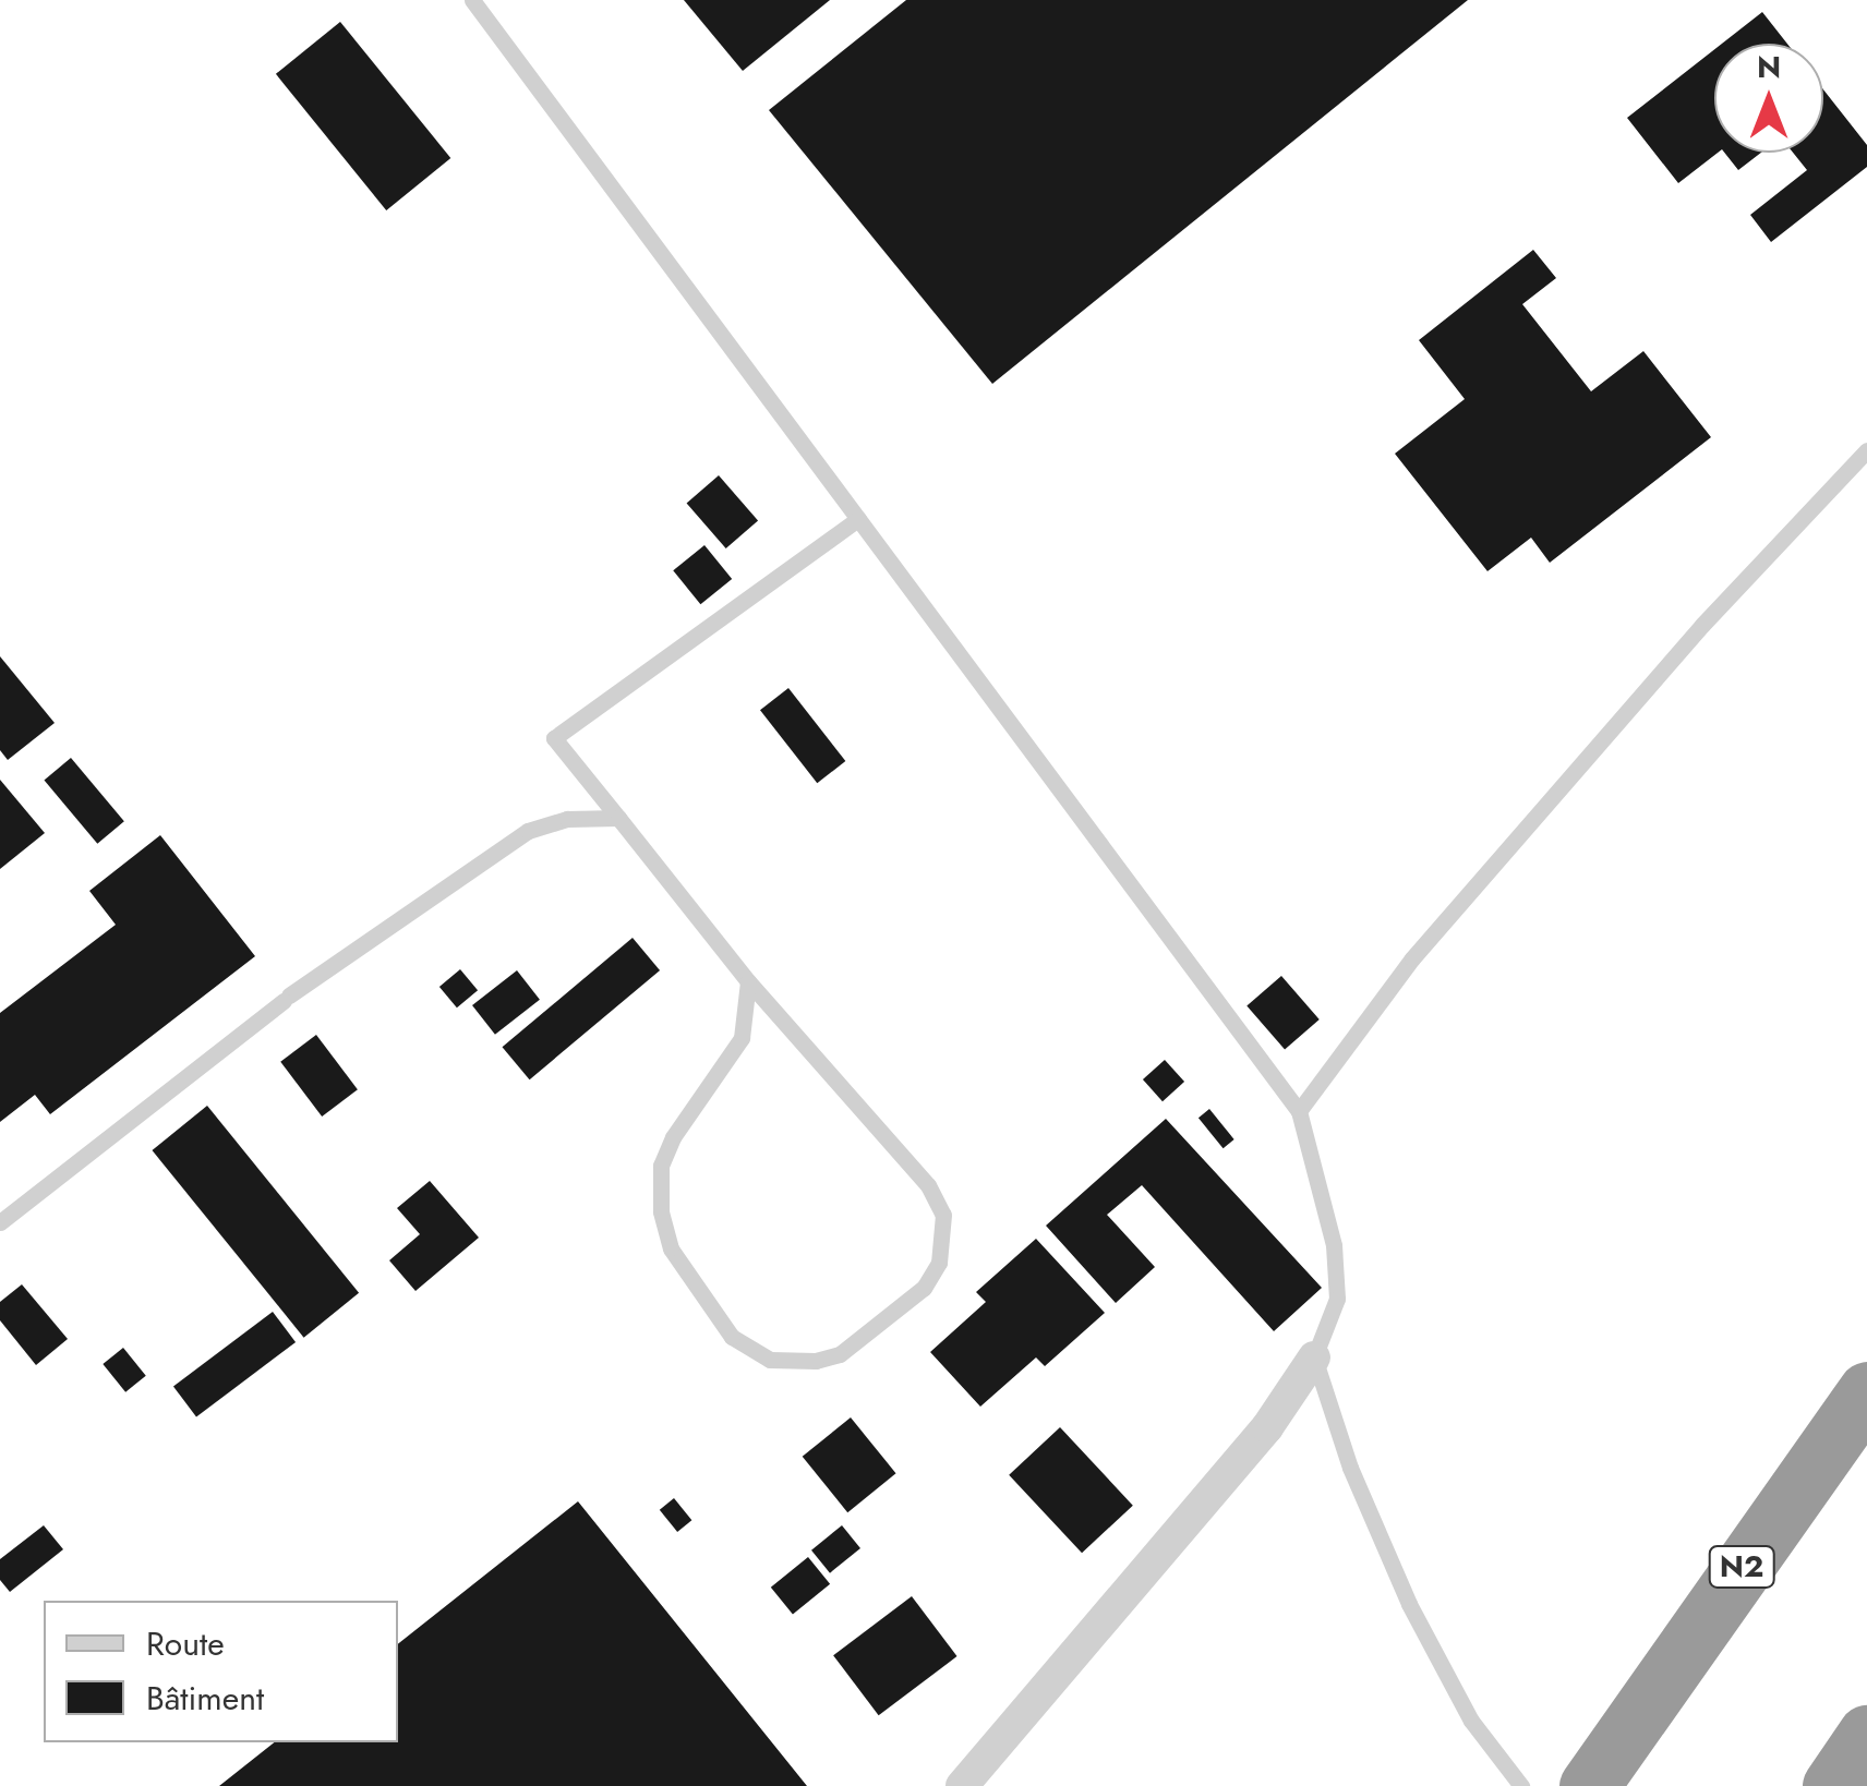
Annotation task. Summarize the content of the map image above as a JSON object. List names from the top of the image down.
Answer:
{
  "streets": {
    "highway": ["N2"]
  },
  "legend": ["Route", "Bâtiment"],
  "north": "top"
}
